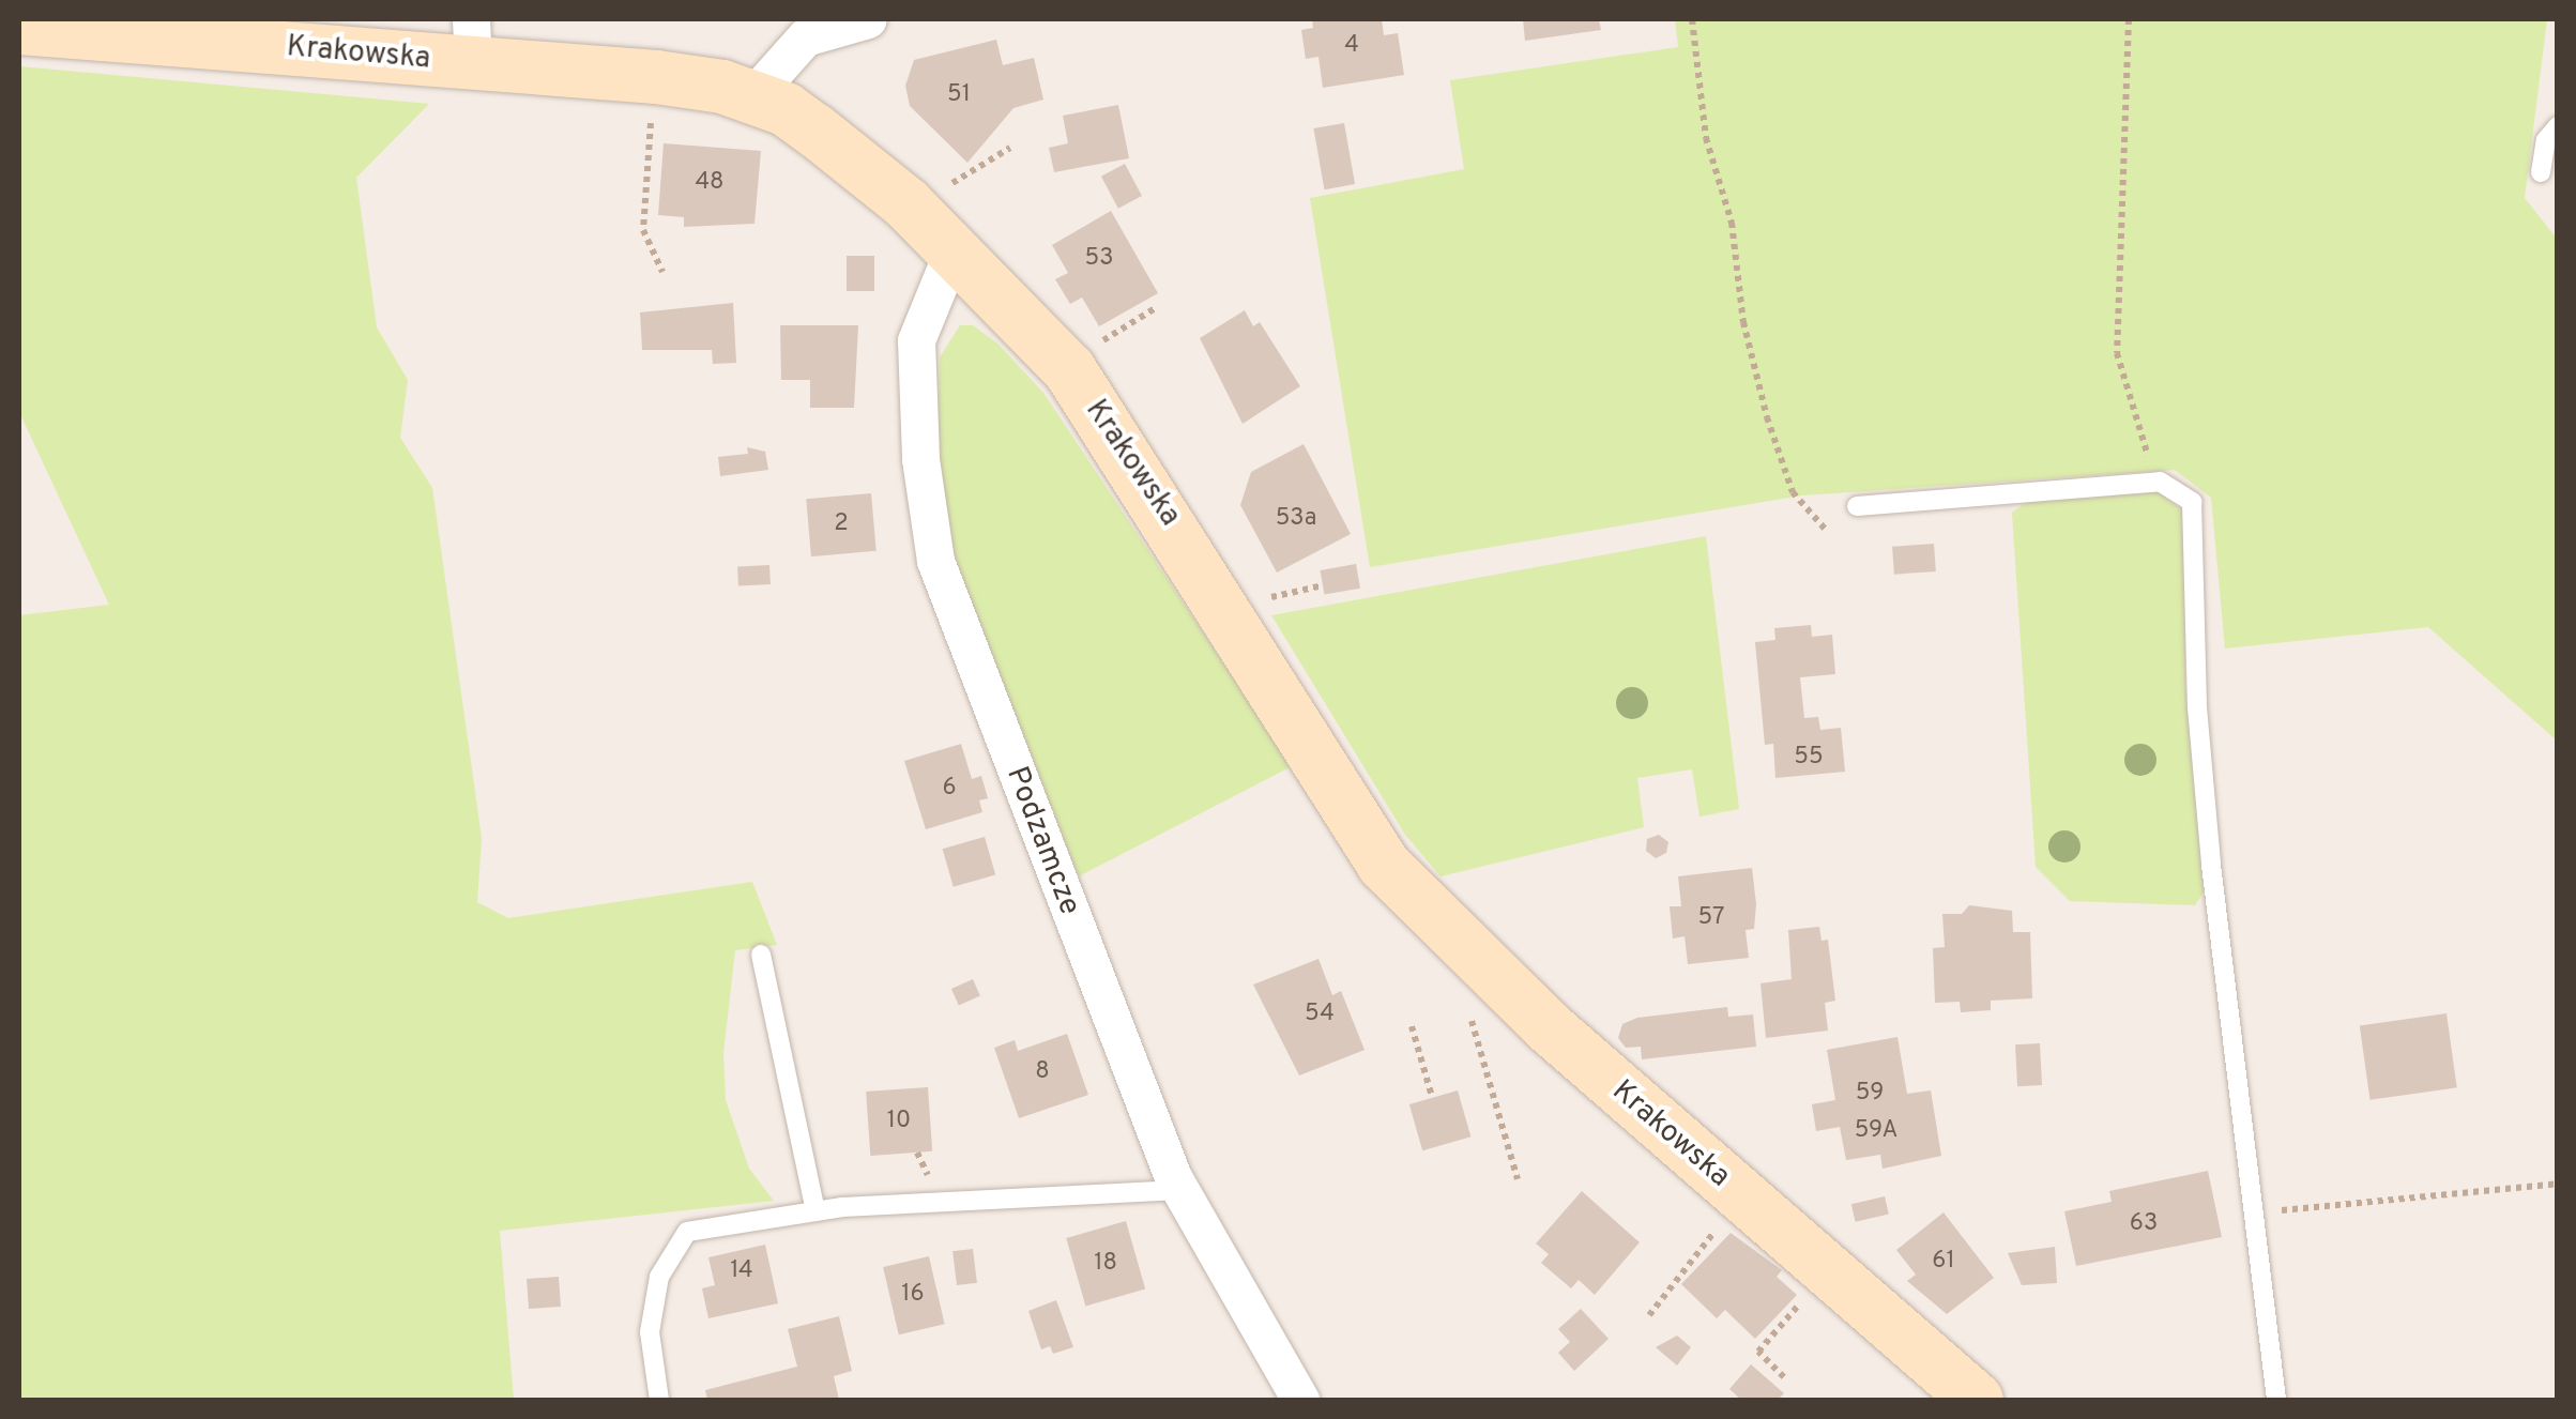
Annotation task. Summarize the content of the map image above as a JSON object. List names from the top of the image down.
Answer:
{
  "streets": {
    "street": ["Krakowska", "Podzamcze"]
  },
  "crossings": [
    ["Krakowska", "Podzamcze"]
  ],
  "house_numbers": [
    "4",
    "51",
    "48",
    "53",
    "53a",
    "2",
    "55",
    "6",
    "57",
    "54",
    "8",
    "59",
    "10",
    "59A",
    "63",
    "61",
    "18",
    "14",
    "16"
  ]
}
